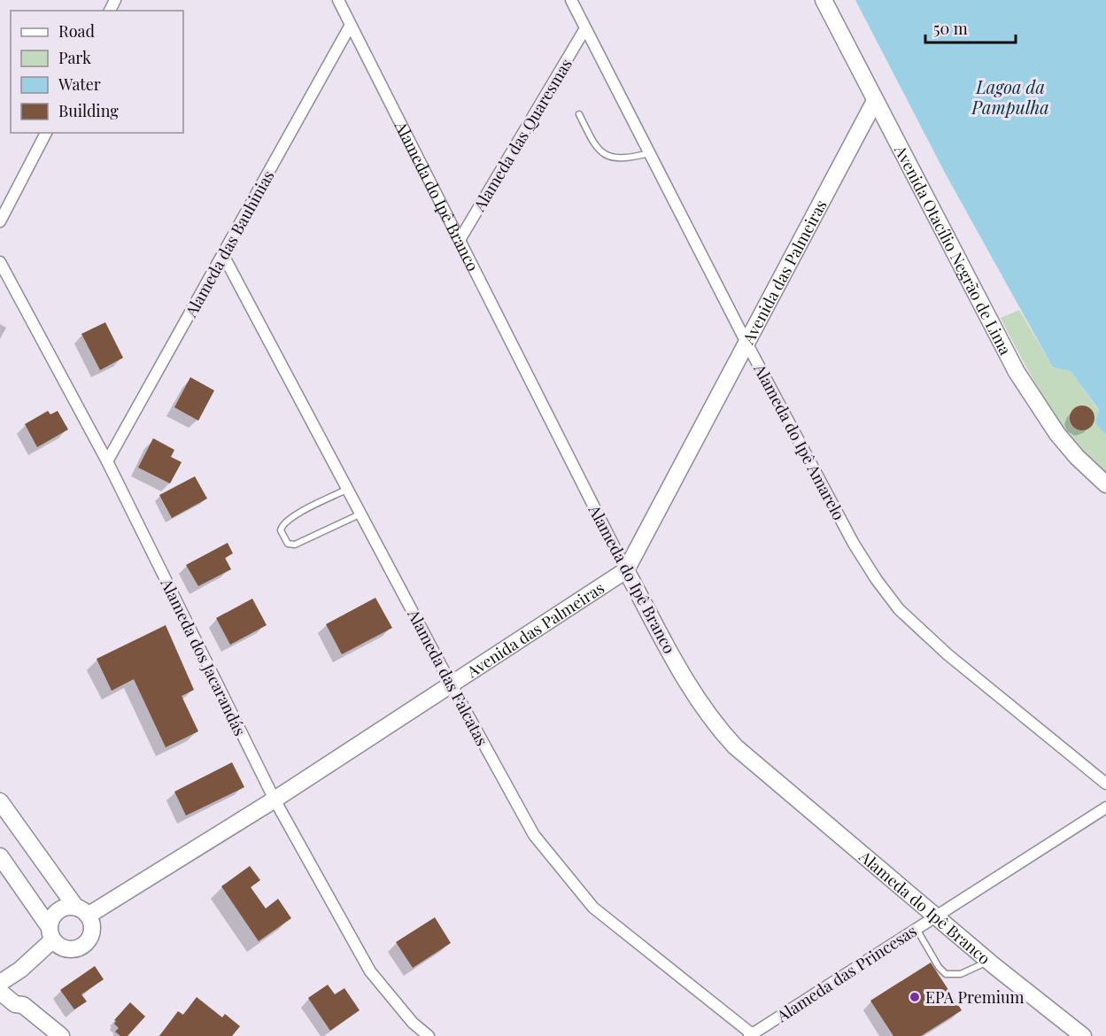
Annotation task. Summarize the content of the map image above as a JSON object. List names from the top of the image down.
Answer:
{
  "streets": {
    "street": [
      "Alameda das Quaresmas",
      "Alameda do Ipê Branco",
      "Alameda das Bauhinias",
      "Avenida Otacílio Negrão de Lima",
      "Avenida das Palmeiras",
      "Alameda do Ipê Amarelo",
      "Alameda dos Jacarandás",
      "Alameda das Falcatas",
      "Alameda das Princesas"
    ]
  },
  "crossings": [
    ["Alameda das Quaresmas", "Alameda do Ipê Branco"],
    ["Alameda das Quaresmas", "Alameda do Ipê Amarelo"],
    ["Alameda do Ipê Branco", "Alameda das Bauhinias"],
    ["Alameda do Ipê Branco", "Avenida das Palmeiras"],
    ["Alameda do Ipê Branco", "Alameda das Princesas"],
    ["Alameda das Bauhinias", "Alameda dos Jacarandás"],
    ["Alameda das Bauhinias", "Alameda das Falcatas"],
    ["Avenida Otacílio Negrão de Lima", "Avenida das Palmeiras"],
    ["Avenida das Palmeiras", "Alameda do Ipê Amarelo"],
    ["Avenida das Palmeiras", "Alameda dos Jacarandás"],
    ["Avenida das Palmeiras", "Alameda das Falcatas"],
    ["Alameda das Falcatas", "Alameda das Princesas"]
  ],
  "water": ["Lagoa da Pampulha"],
  "places": ["EPA Premium"],
  "legend": [
    "Road",
    "Park",
    "Water",
    "Building"
  ],
  "scale_bar": "50 m"
}
